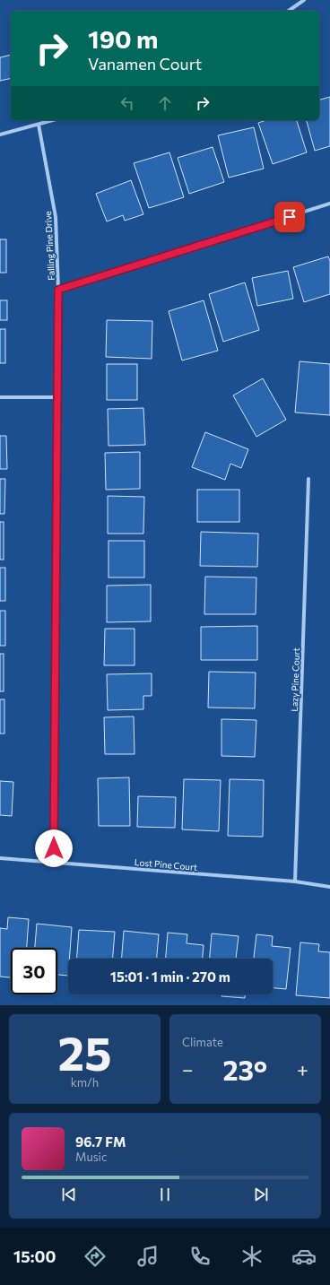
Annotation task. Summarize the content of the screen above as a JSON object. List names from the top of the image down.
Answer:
{
  "streets": {
    "street": ["Falling Pine Drive", "Lazy Pine Court", "Lost Pine Court"]
  },
  "crossings": [
    ["Falling Pine Drive", "Lost Pine Court"],
    ["Lazy Pine Court", "Lost Pine Court"]
  ],
  "page": {
    "turn": ["190 m", "Vanamen Court"],
    "limit": "30",
    "trip": "15:01 · 1 min · 270 m",
    "tile": [
      ["25", "km/h"],
      "Climate"
    ],
    "heat": ["−", "23°", "+"],
    "song": ["96.7 FM", "Music"],
    "tabs": "15:00"
  }
}
